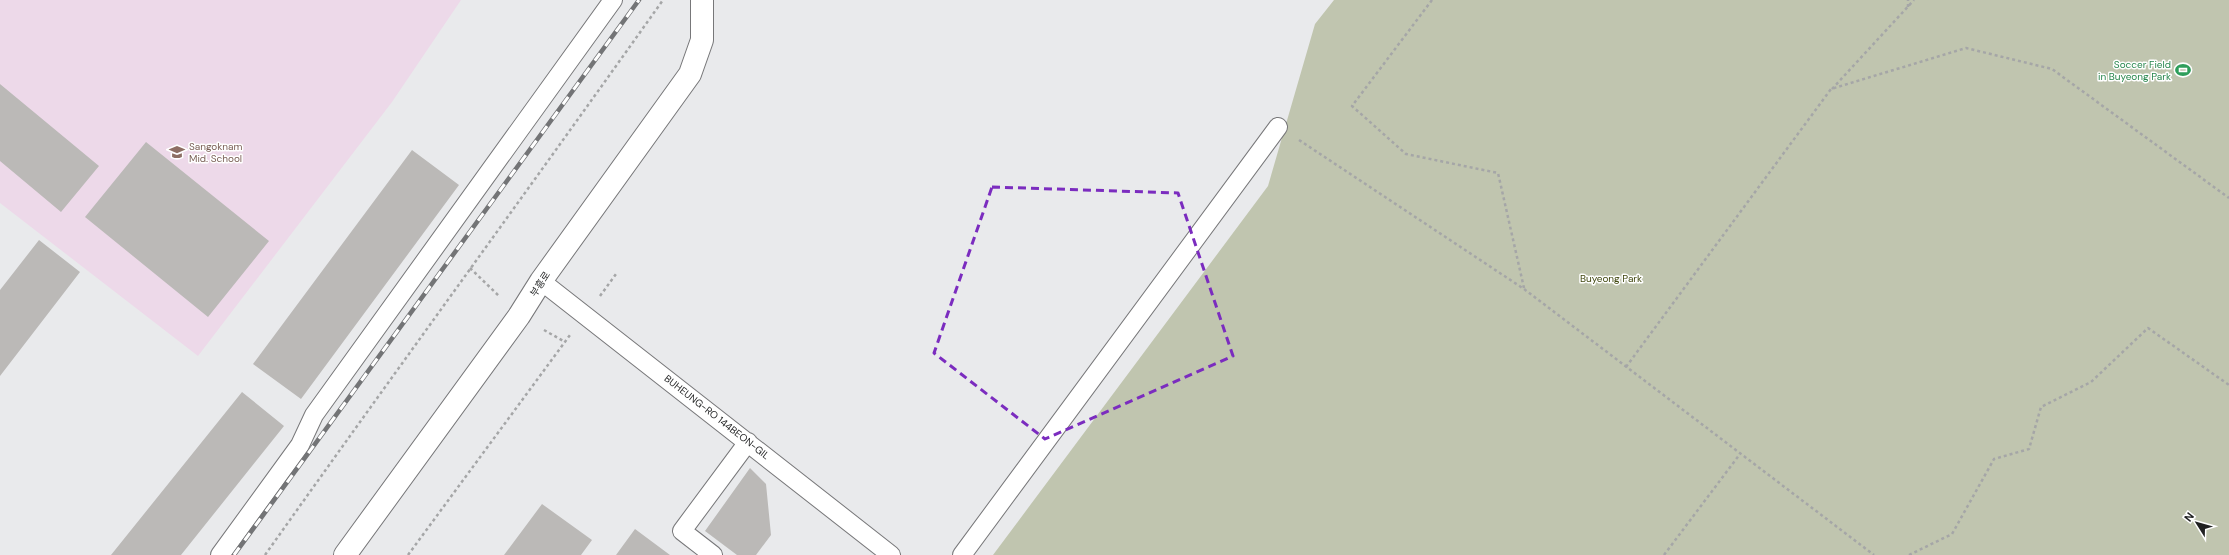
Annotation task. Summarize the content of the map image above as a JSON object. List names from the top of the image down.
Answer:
{
  "streets": {
    "main road": ["부흥로"],
    "lane": ["BUHEUNG-RO 144BEON-GIL"]
  },
  "crossings": [
    ["부흥로", "BUHEUNG-RO 144BEON-GIL"]
  ],
  "parks": ["Buyeong Park"],
  "places": {
    "sports": ["Soccer Field in Buyeong Park"],
    "school or university": ["Sangoknam Mid. School"]
  },
  "north": "top left"
}
